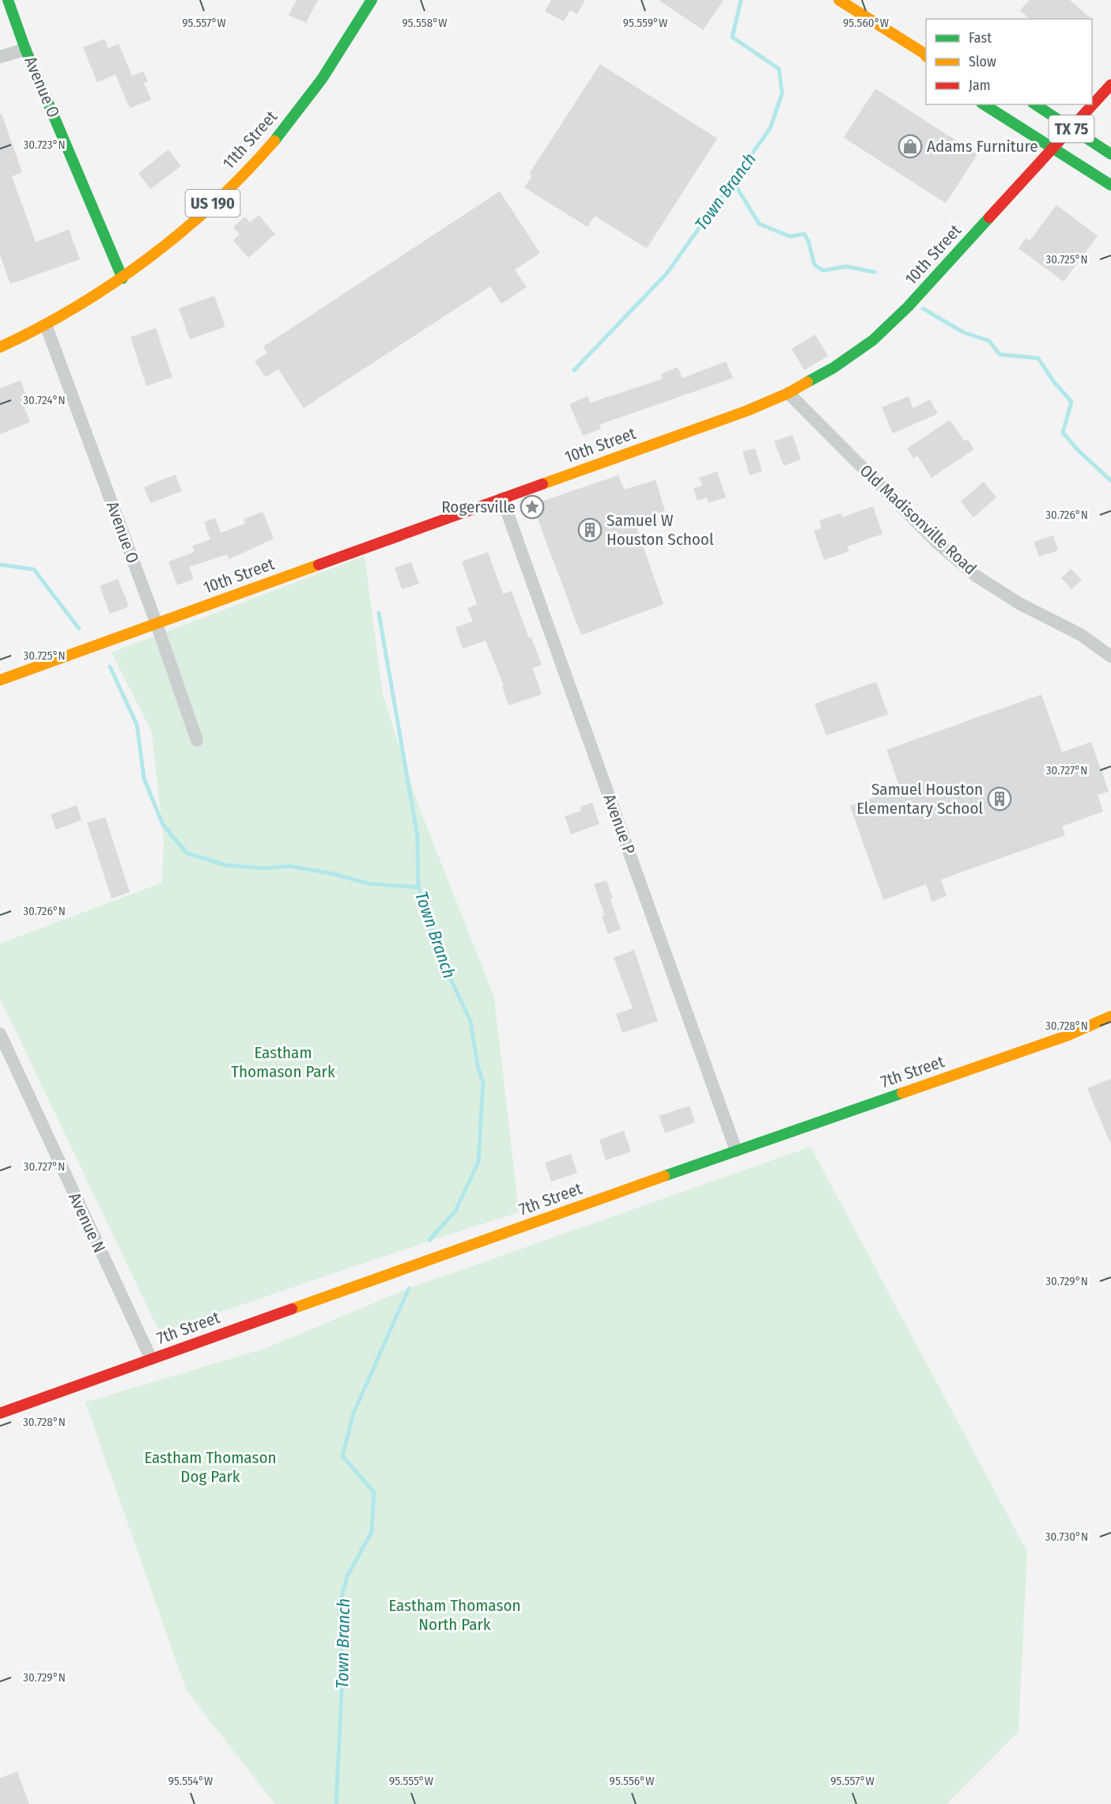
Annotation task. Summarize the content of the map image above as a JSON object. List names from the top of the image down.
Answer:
{
  "streets": {
    "street": [
      "Avenue O",
      "TX 75",
      "11th Street",
      "US 190",
      "10th Street",
      "Old Madisonville Road",
      "Avenue P",
      "7th Street",
      "Avenue N"
    ]
  },
  "crossings": [
    ["Avenue O", "11th Street"],
    ["Avenue O", "10th Street"],
    ["TX 75", "10th Street"],
    ["10th Street", "Old Madisonville Road"],
    ["10th Street", "Avenue P"],
    ["Avenue P", "7th Street"],
    ["7th Street", "Avenue N"]
  ],
  "water": ["Town Branch"],
  "parks": ["Eastham Thomason Park", "Eastham Thomason Dog Park", "Eastham Thomason North Park"],
  "places": {
    "shop": ["Adams Furniture"],
    "place": ["Rogersville"],
    "building": ["Samuel W Houston School", "Samuel Houston Elementary School"]
  },
  "legend": ["Fast", "Slow", "Jam"],
  "coordinates": [
    "95.557°W",
    "95.558°W",
    "95.560°W",
    "95.559°W",
    "30.723°N",
    "30.725°N",
    "30.724°N",
    "30.726°N",
    "30.727°N",
    "30.728°N",
    "30.729°N",
    "30.730°N",
    "95.554°W",
    "95.555°W",
    "95.556°W"
  ]
}
